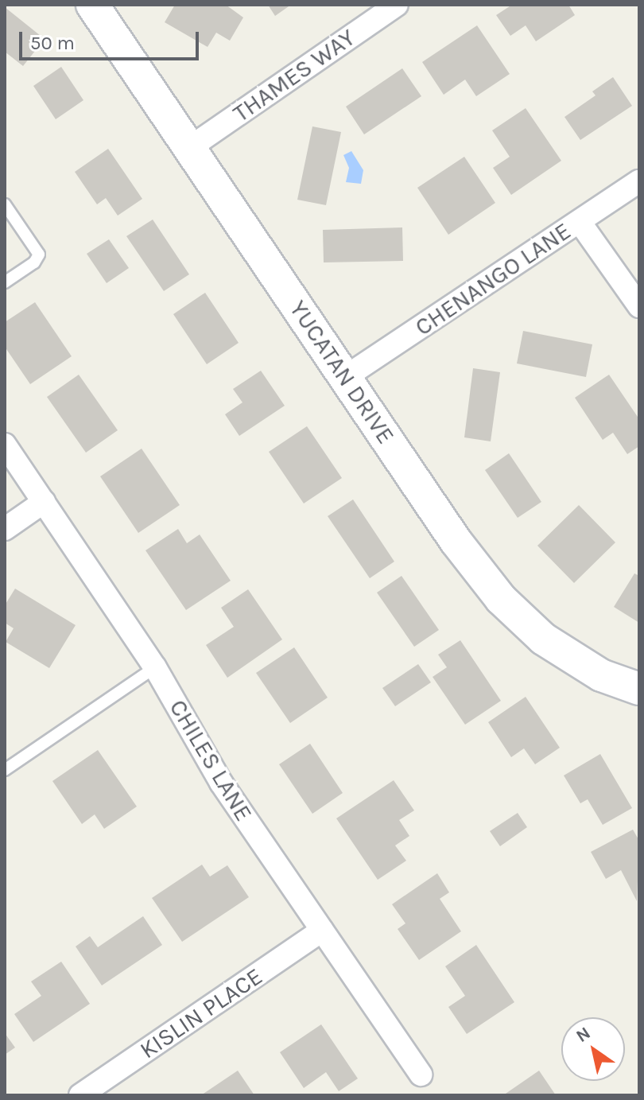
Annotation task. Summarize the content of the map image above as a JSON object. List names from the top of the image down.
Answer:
{
  "streets": {
    "street": [
      "THAMES WAY",
      "CHENANGO LANE",
      "YUCATAN DRIVE",
      "CHILES LANE",
      "KISLIN PLACE"
    ]
  },
  "crossings": [
    ["THAMES WAY", "YUCATAN DRIVE"],
    ["CHENANGO LANE", "YUCATAN DRIVE"],
    ["CHILES LANE", "KISLIN PLACE"]
  ],
  "scale_bar": "50 m",
  "north": "top left"
}
